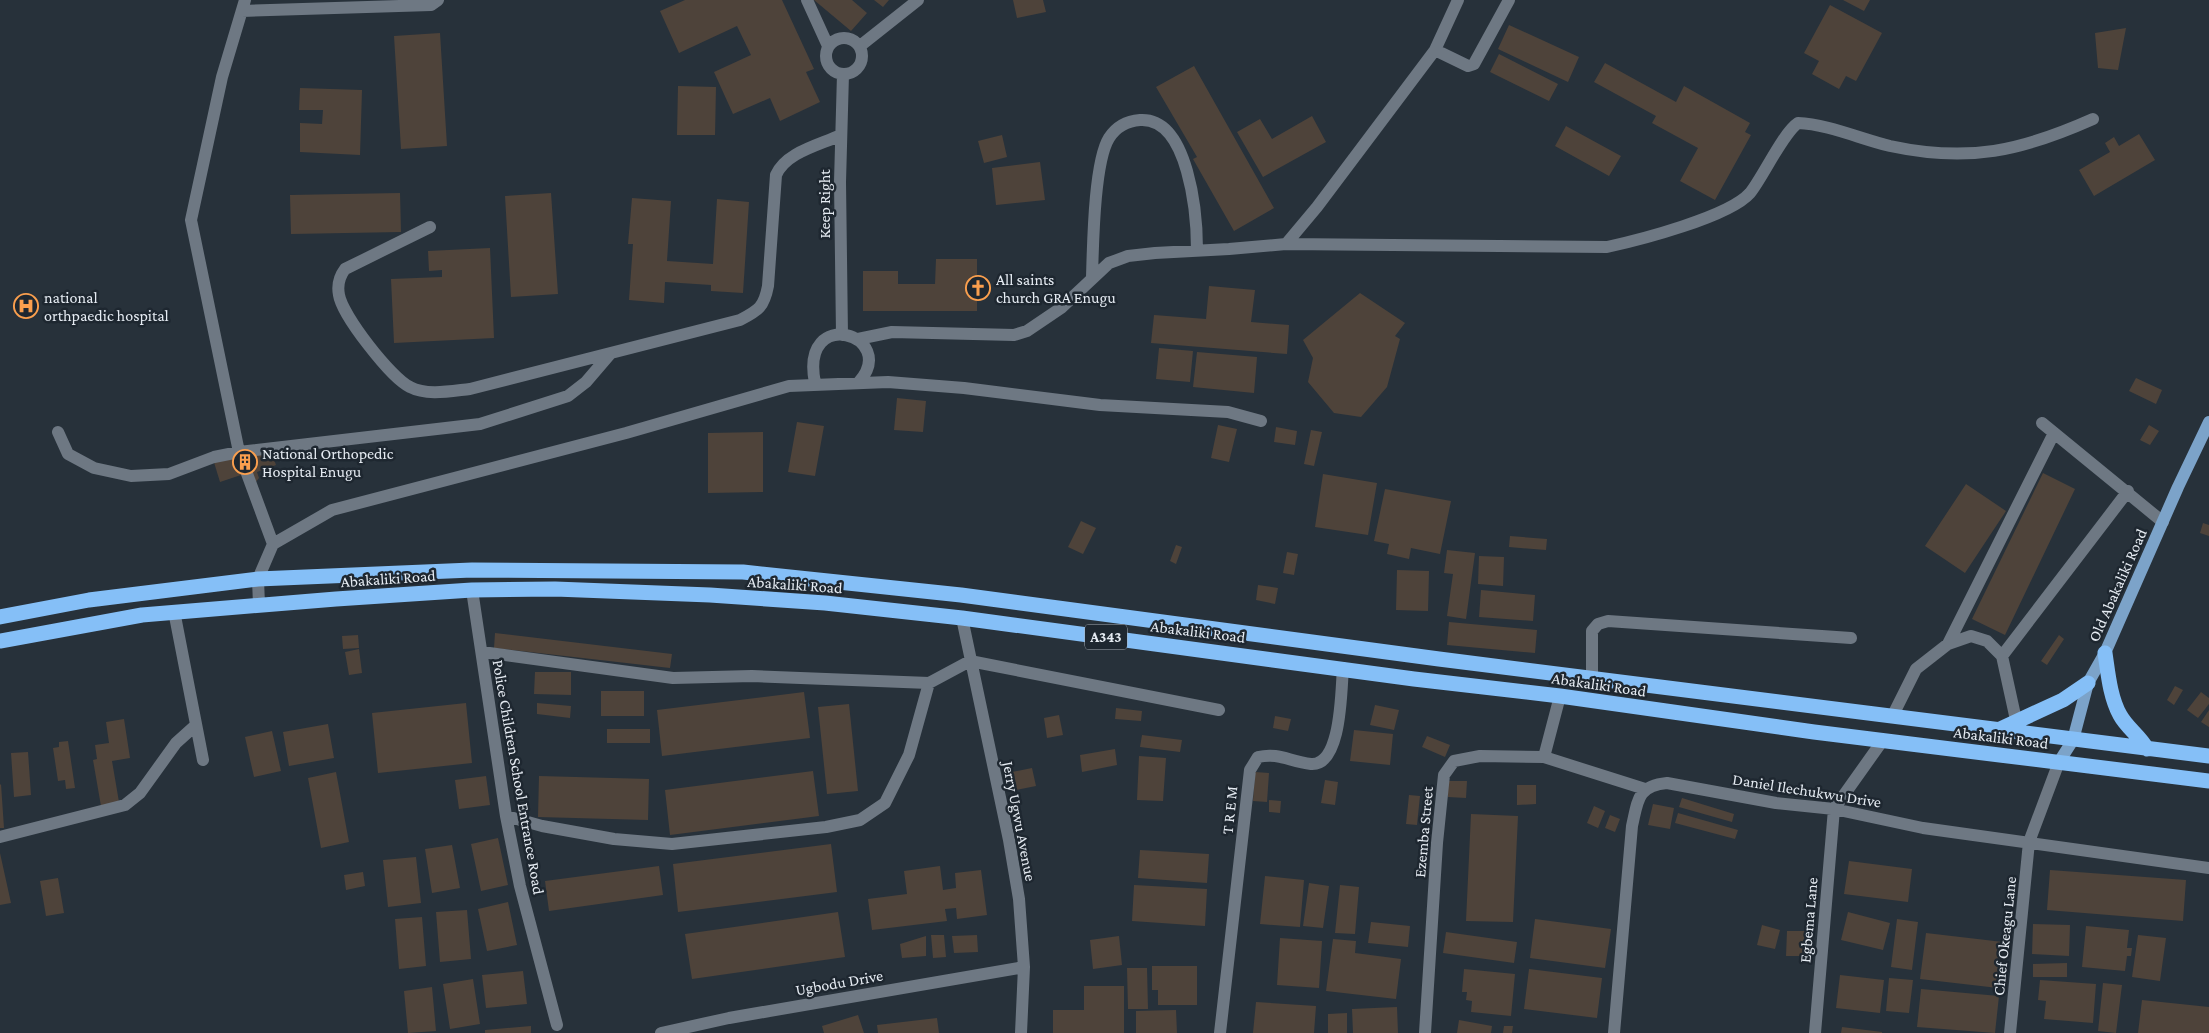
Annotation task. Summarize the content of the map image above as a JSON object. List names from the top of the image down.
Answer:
{
  "streets": {
    "highway": ["Abakaliki Road", "A343"],
    "main road": ["Old Abakaliki Road"],
    "street": [
      "Keep Right",
      "Police Children School Entrance Road",
      "Daniel Ilechukwu Drive",
      "T R E M",
      "Jerry Ugwu Avenue",
      "Ezemba Street",
      "Egbema Lane",
      "Chief Okeagu Lane",
      "Ugbodu Drive"
    ]
  },
  "crossings": [
    ["Abakaliki Road", "Old Abakaliki Road"],
    ["Abakaliki Road", "Police Children School Entrance Road"],
    ["Abakaliki Road", "T R E M"],
    ["Abakaliki Road", "Jerry Ugwu Avenue"],
    ["Abakaliki Road", "Chief Okeagu Lane"],
    ["Old Abakaliki Road", "Chief Okeagu Lane"],
    ["Daniel Ilechukwu Drive", "Ezemba Street"],
    ["Daniel Ilechukwu Drive", "Egbema Lane"],
    ["Daniel Ilechukwu Drive", "Chief Okeagu Lane"],
    ["Jerry Ugwu Avenue", "Ugbodu Drive"]
  ],
  "places": {
    "church": ["All saints church GRA Enugu"],
    "hospital": ["national orthpaedic hospital"],
    "building": ["National Orthopedic Hospital Enugu"]
  }
}
